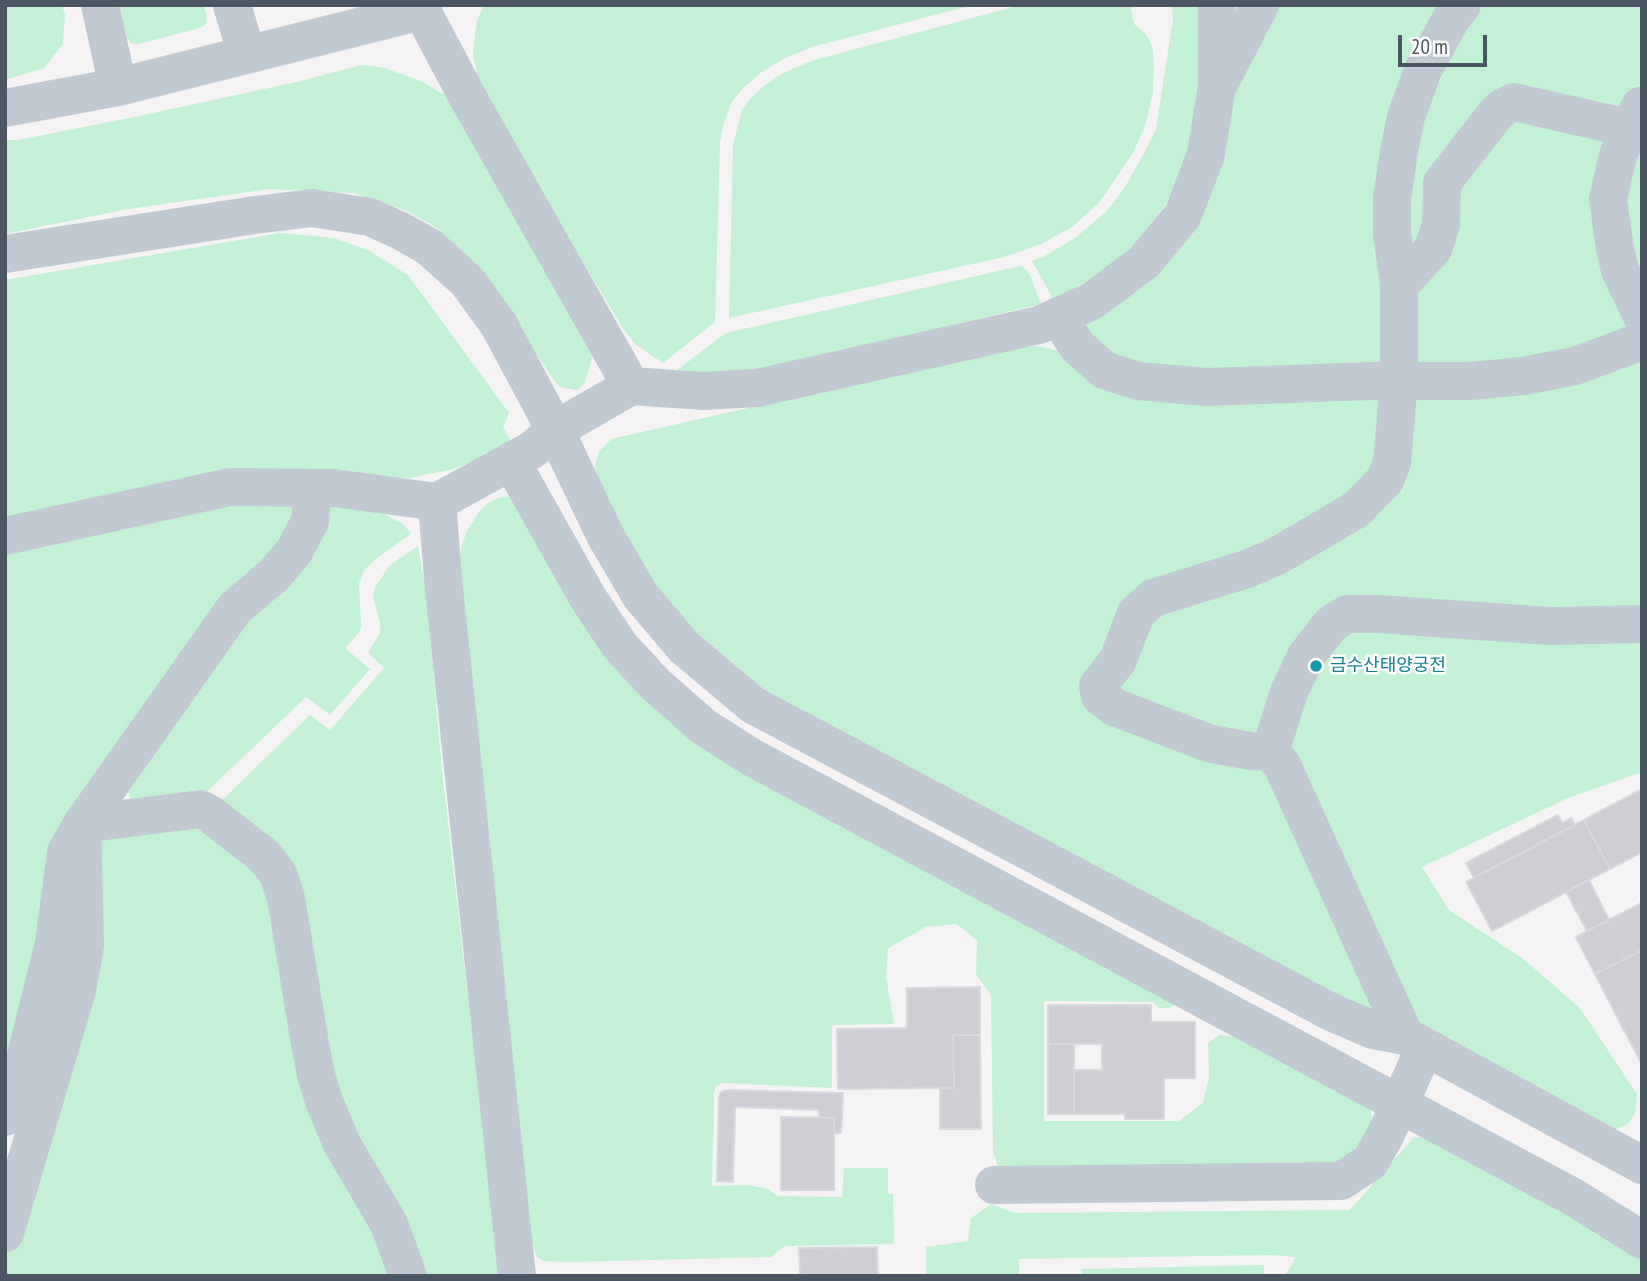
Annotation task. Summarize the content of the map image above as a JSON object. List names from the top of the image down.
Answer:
{
  "places": ["금수산태양궁전"],
  "scale_bar": "20 m"
}
